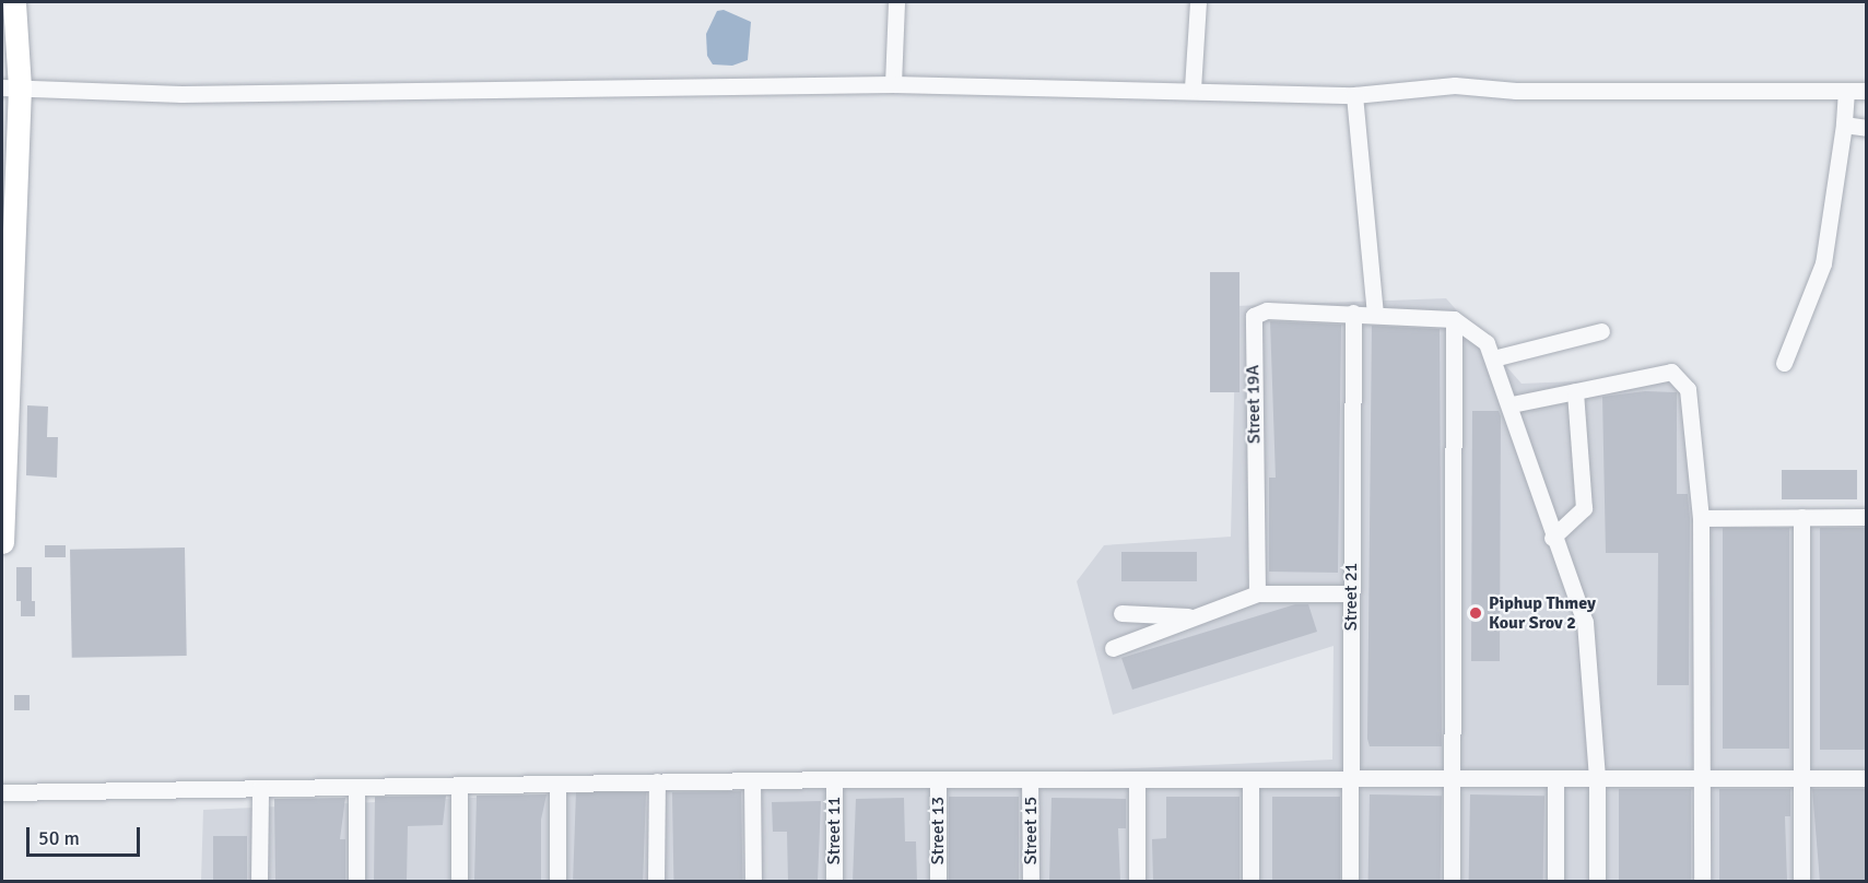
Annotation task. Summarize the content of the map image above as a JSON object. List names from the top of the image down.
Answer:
{
  "streets": {
    "street": [
      "Street 19A",
      "Street 21",
      "Street 11",
      "Street 13",
      "Street 15"
    ]
  },
  "crossings": [
    ["Street 19A", "Street 21"]
  ],
  "places": ["Piphup Thmey Kour Srov 2"],
  "scale_bar": "50 m"
}
